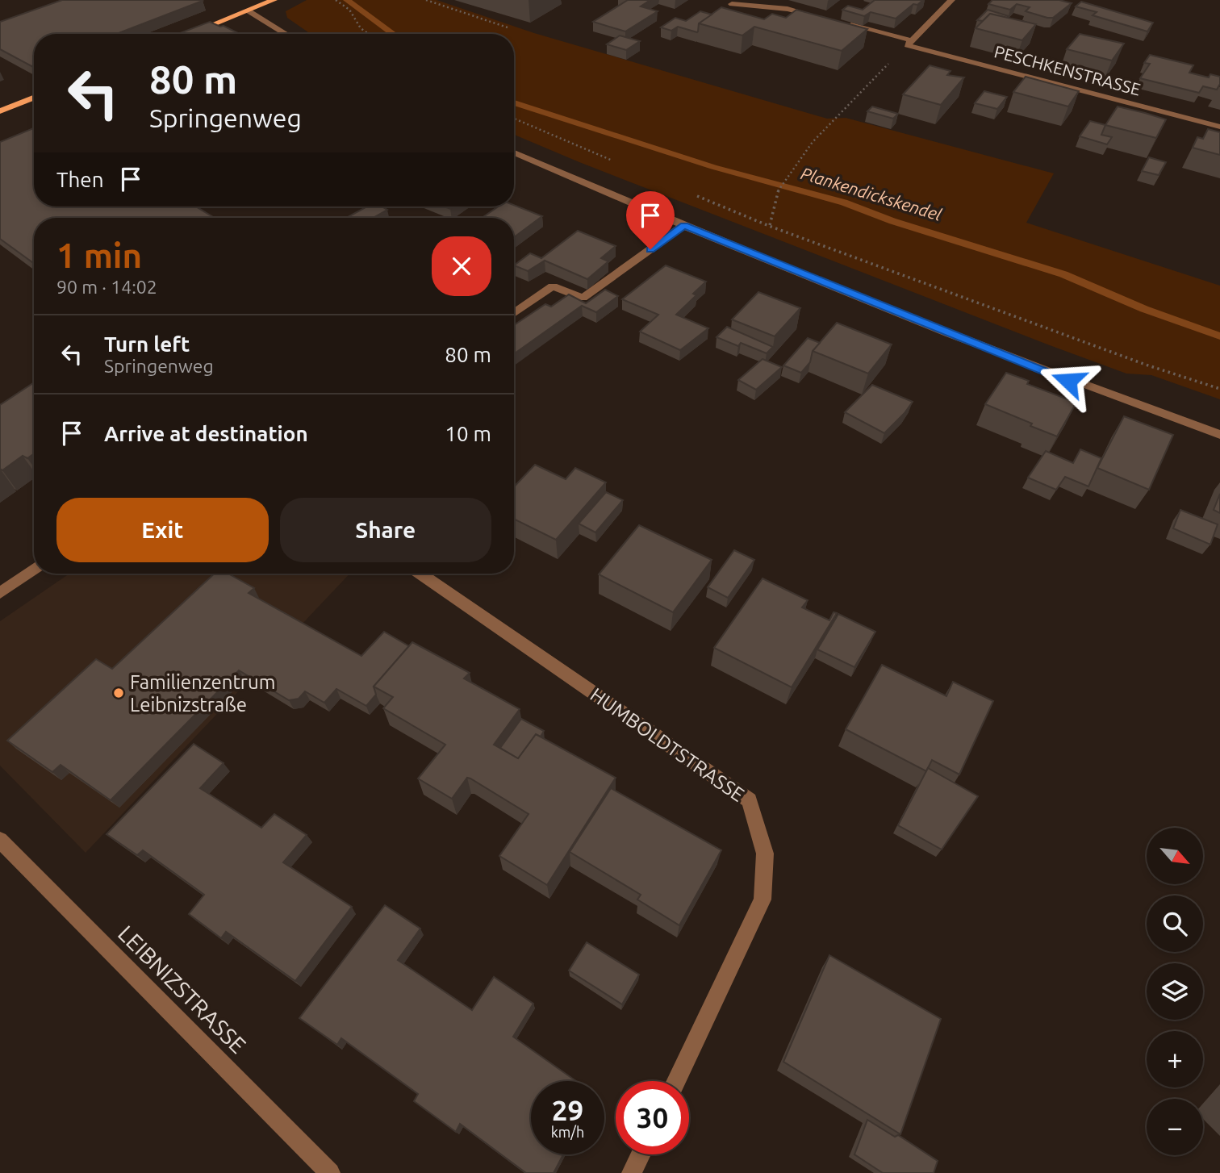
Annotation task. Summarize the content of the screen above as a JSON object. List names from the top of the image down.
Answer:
{
  "streets": {
    "street": ["PESCHKENSTRASSE", "HUMBOLDTSTRASSE", "LEIBNIZSTRASSE"]
  },
  "water": ["Plankendickskendel"],
  "places": ["Familienzentrum Leibnizstraße"],
  "north": "bottom right",
  "page": {
    "turn": ["80 m", "Springenweg"],
    "then": "Then",
    "heading": ["1 min", "90 m · 14:02"],
    "list": [
      {
        "name": "Turn left",
        "note": "Springenweg",
        "value": "80 m"
      },
      {
        "name": "Arrive at destination",
        "value": "10 m"
      }
    ],
    "buttons": ["Exit", "Share"],
    "map_buttons": ["+", "−"],
    "speed": "29 km/h",
    "limit": "30"
  }
}
